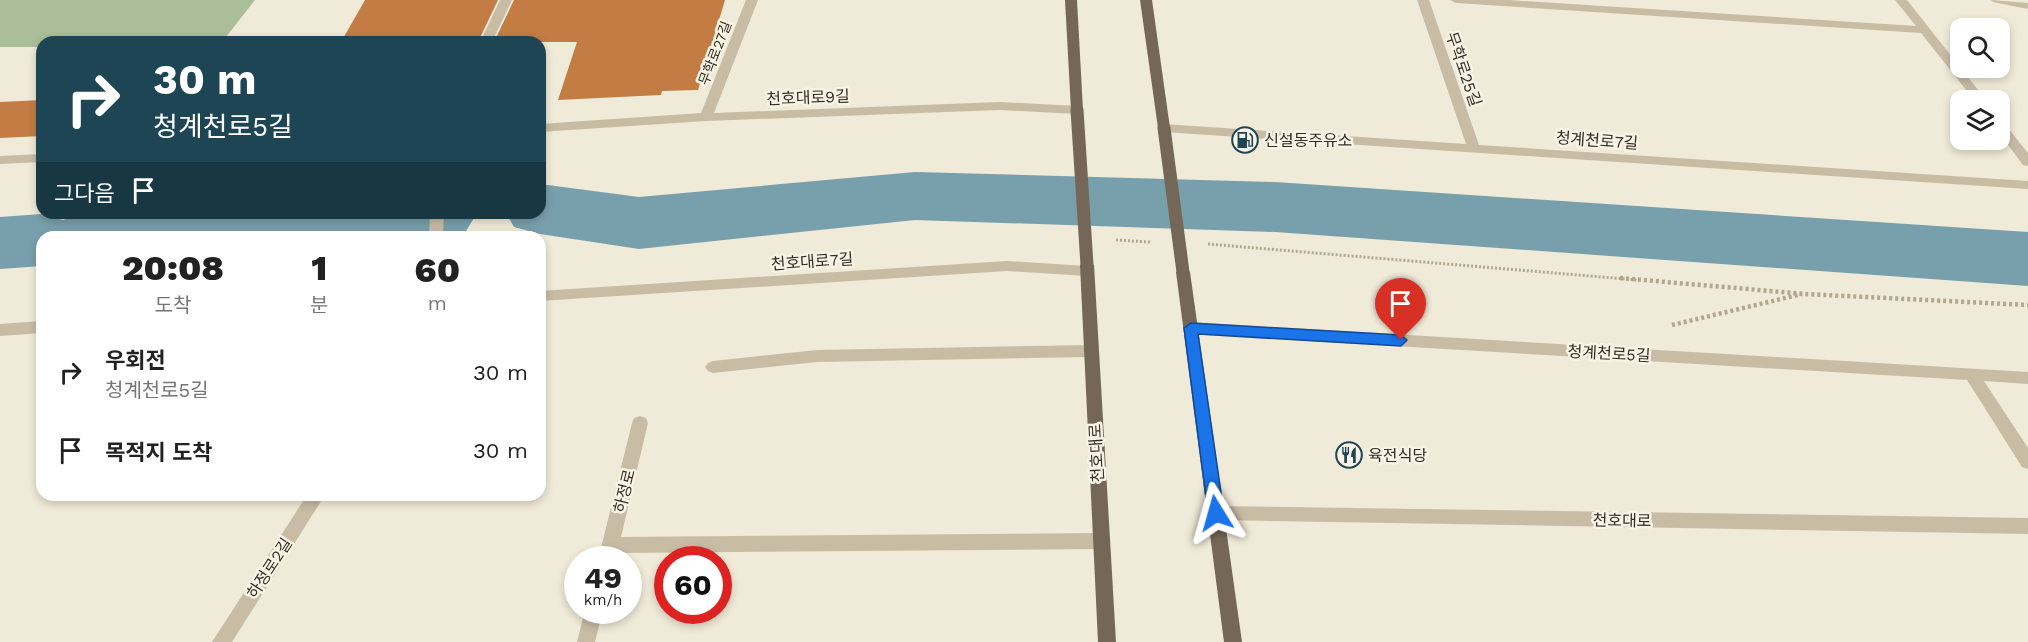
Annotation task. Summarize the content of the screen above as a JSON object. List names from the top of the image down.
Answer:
{
  "streets": {
    "main road": ["천호대로"],
    "street": [
      "무학로27길",
      "무학로25길",
      "천호대로9길",
      "청계천로7길",
      "천호대로7길",
      "청계천로5길",
      "하정로",
      "하정로2길"
    ]
  },
  "crossings": [
    ["무학로27길", "천호대로9길"],
    ["무학로25길", "청계천로7길"],
    ["천호대로9길", "천호대로"],
    ["천호대로7길", "천호대로"]
  ],
  "places": {
    "fuel station": ["신설동주유소"],
    "restaurant": ["육전식당"]
  },
  "page": {
    "turn": ["30 m", "청계천로5길"],
    "then": "그다음",
    "eta": [
      "20:08",
      "도착",
      "1",
      "분",
      "60",
      "m"
    ],
    "list": [
      {
        "name": "우회전",
        "note": "청계천로5길",
        "value": "30 m"
      },
      {
        "name": "목적지 도착",
        "value": "30 m"
      }
    ],
    "speed": "49 km/h",
    "limit": "60"
  }
}
